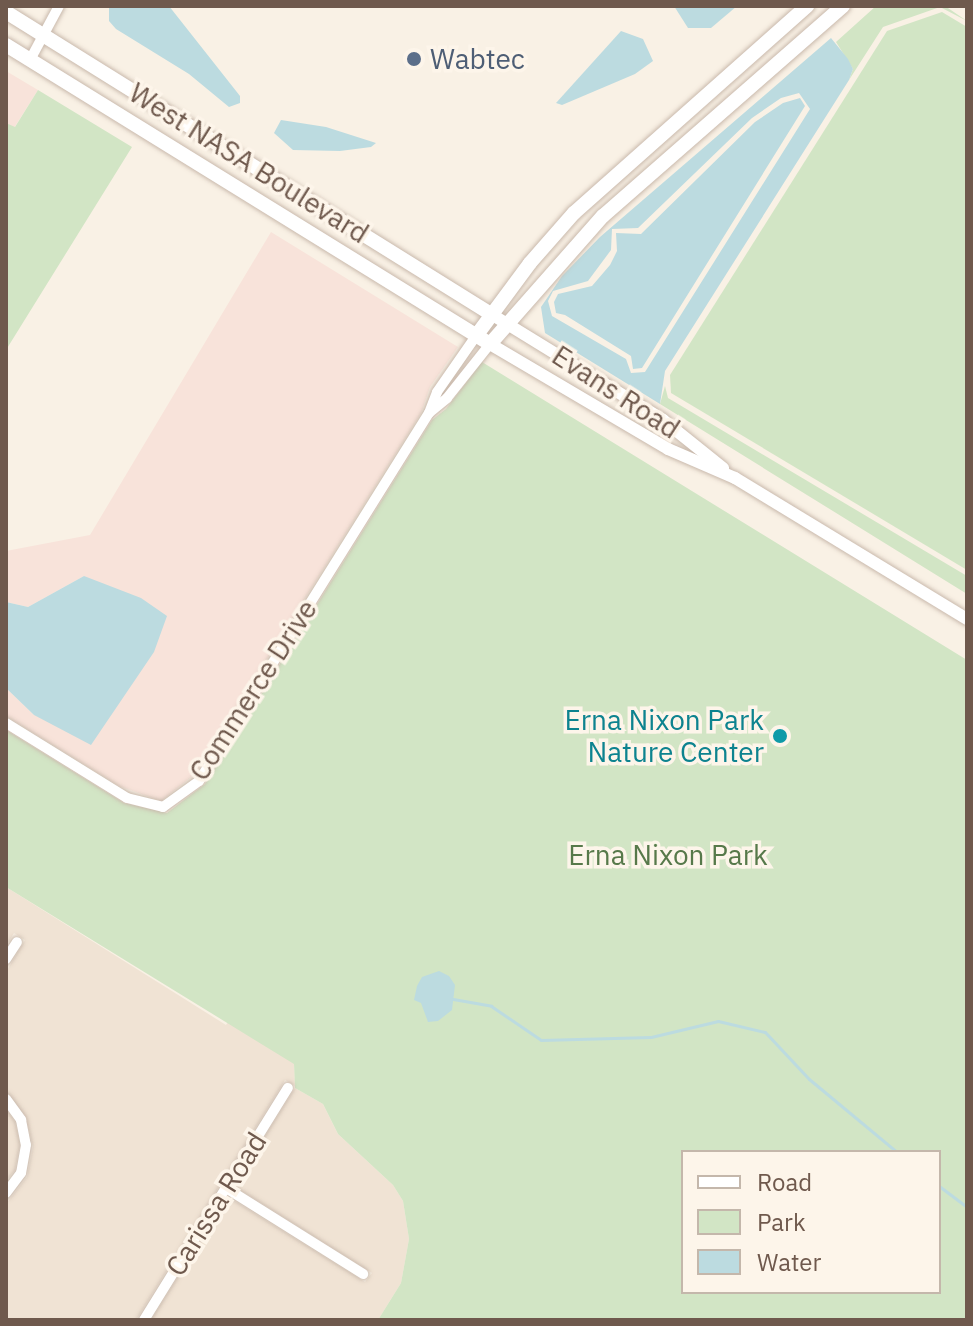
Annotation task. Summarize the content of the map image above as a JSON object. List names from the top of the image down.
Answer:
{
  "streets": {
    "main road": ["West NASA Boulevard"],
    "street": ["Evans Road", "Commerce Drive", "Carissa Road"]
  },
  "crossings": [
    ["West NASA Boulevard", "Evans Road"],
    ["West NASA Boulevard", "Commerce Drive"],
    ["Evans Road", "Commerce Drive"]
  ],
  "parks": ["Erna Nixon Park"],
  "places": ["Wabtec", "Erna Nixon Park Nature Center"],
  "legend": ["Road", "Park", "Water"]
}
